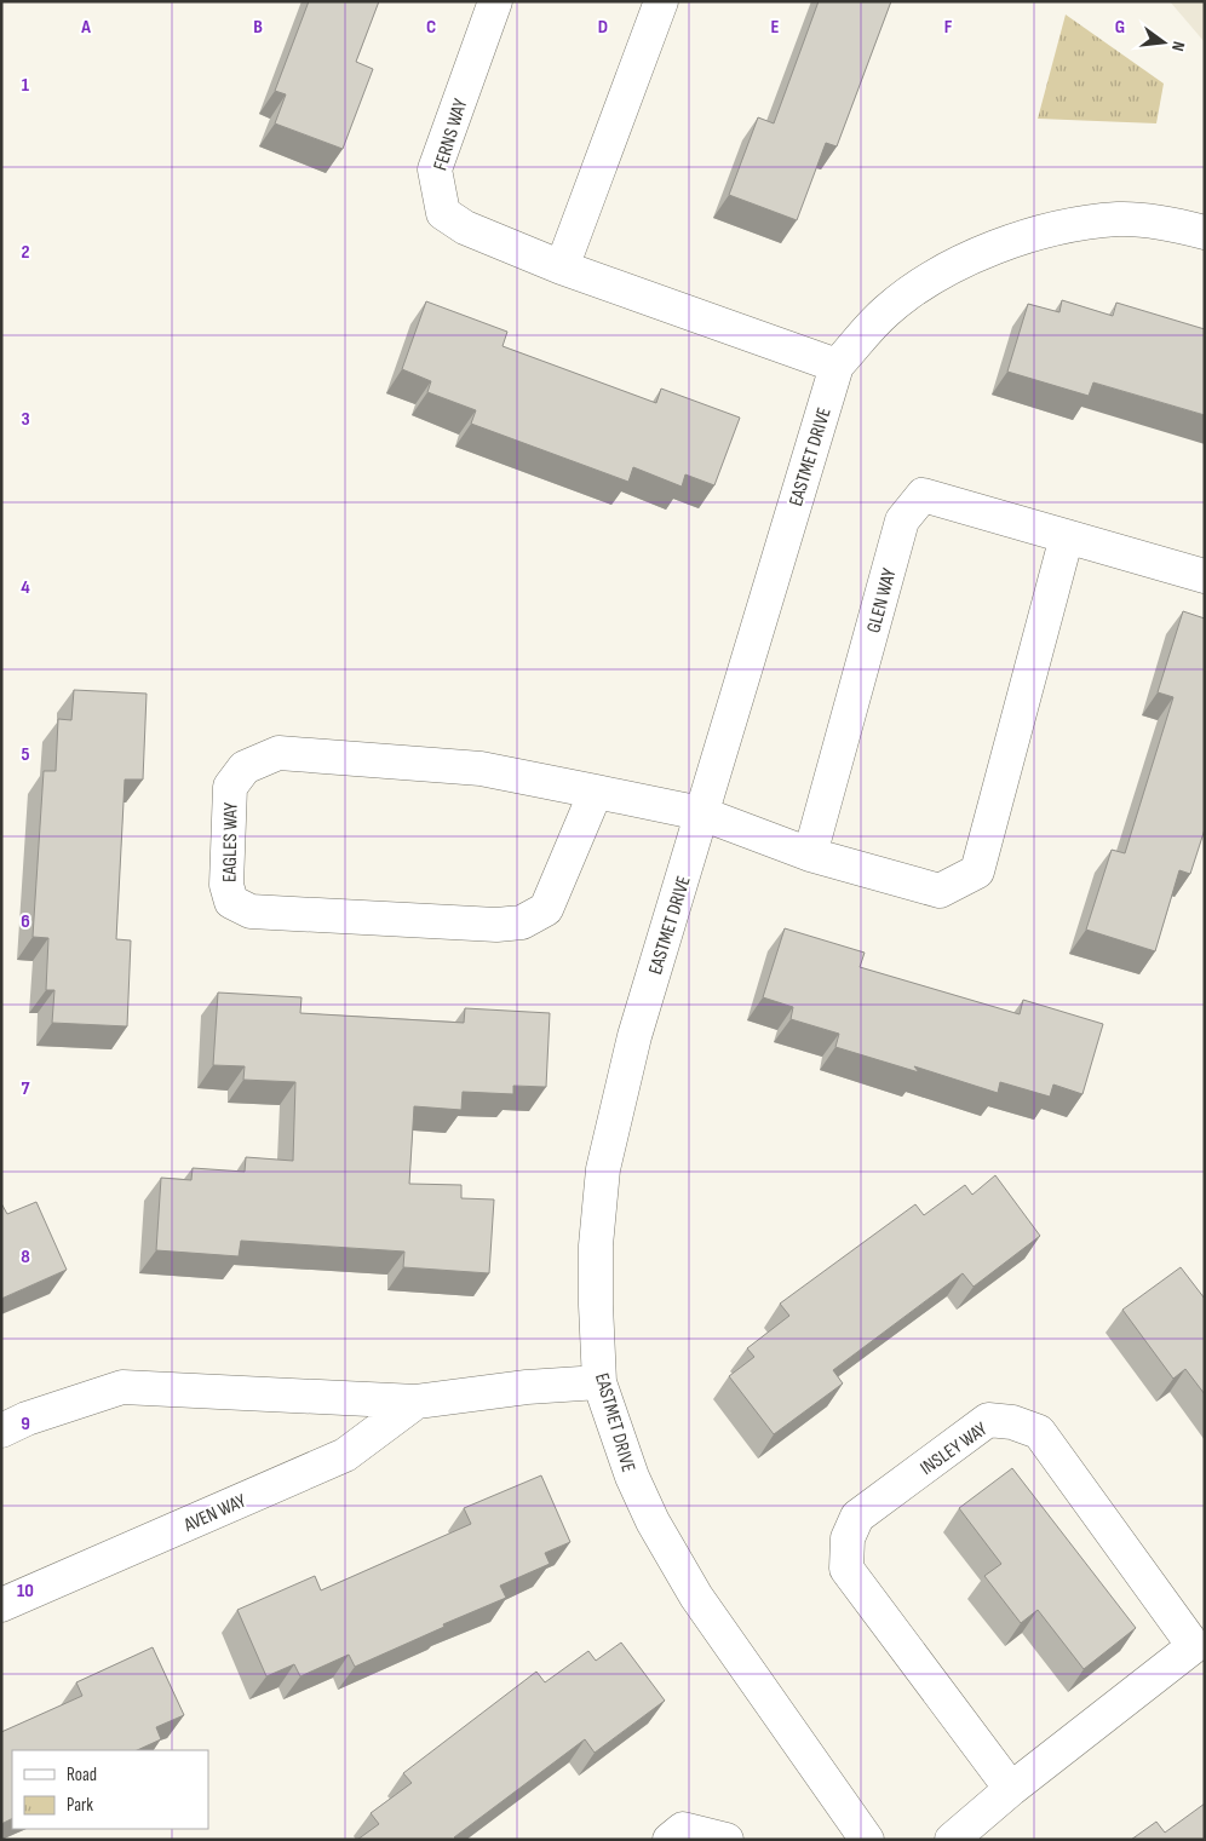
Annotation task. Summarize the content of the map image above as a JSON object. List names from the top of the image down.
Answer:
{
  "streets": {
    "street": [
      "FERNS WAY",
      "EASTMET DRIVE",
      "GLEN WAY",
      "EAGLES WAY",
      "INSLEY WAY",
      "AVEN WAY"
    ]
  },
  "crossings": [
    ["FERNS WAY", "EASTMET DRIVE"],
    ["EASTMET DRIVE", "EAGLES WAY"],
    ["EASTMET DRIVE", "AVEN WAY"]
  ],
  "legend": ["Road", "Park"],
  "north": "right",
  "grid": {
    "columns": [
      "A",
      "B",
      "C",
      "D",
      "E",
      "F",
      "G"
    ],
    "rows": [
      "1",
      "2",
      "3",
      "4",
      "5",
      "6",
      "7",
      "8",
      "9",
      "10"
    ]
  }
}
